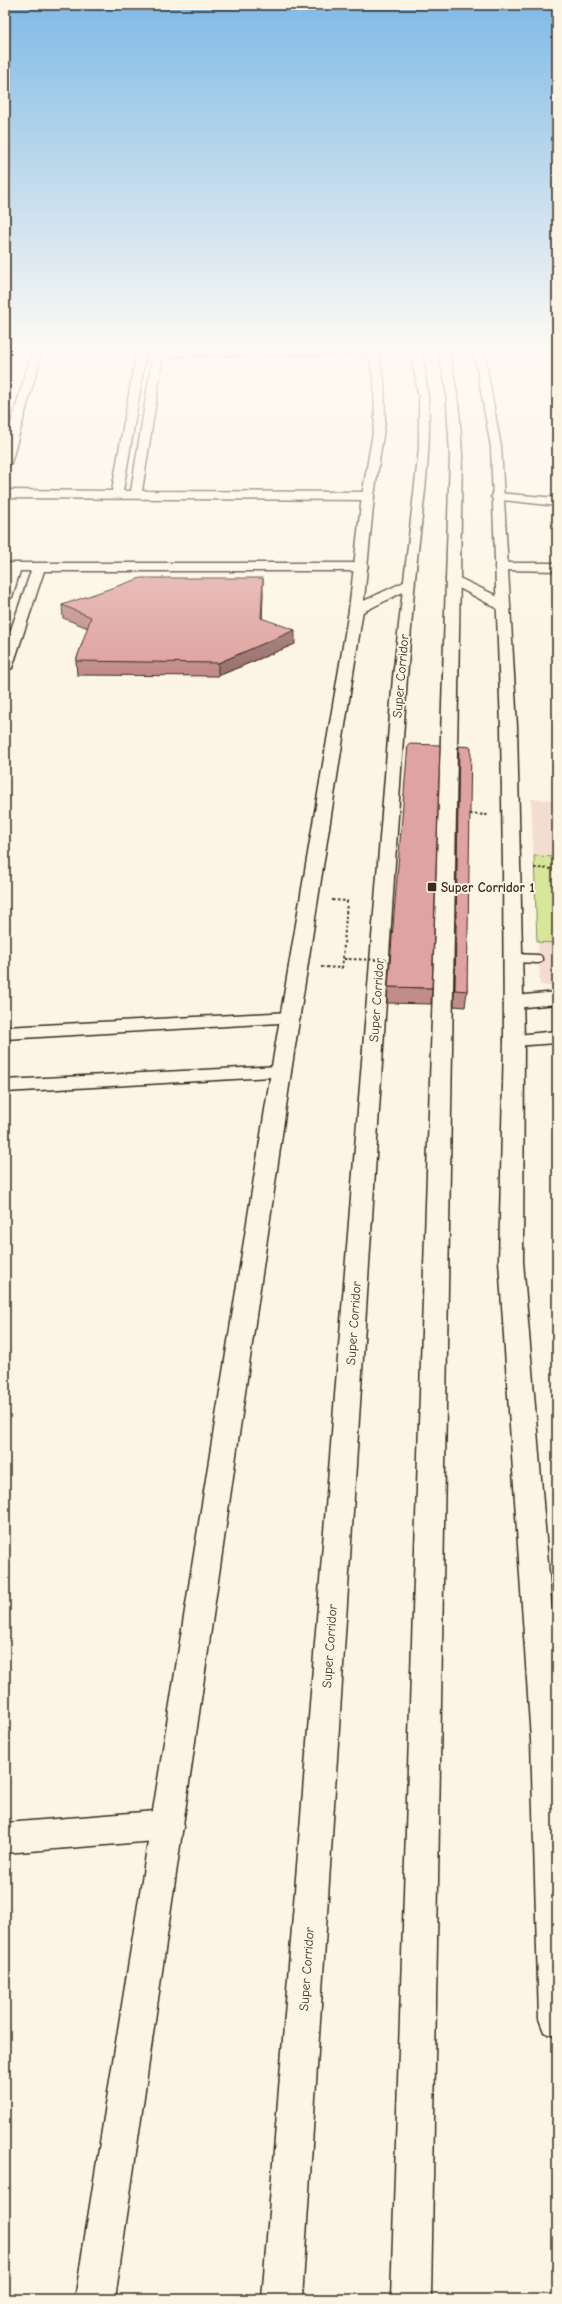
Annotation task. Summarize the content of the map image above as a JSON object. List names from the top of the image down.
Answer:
{
  "streets": {
    "street": ["Super Corridor"]
  },
  "places": {
    "transit": ["Super Corridor 1"]
  }
}
